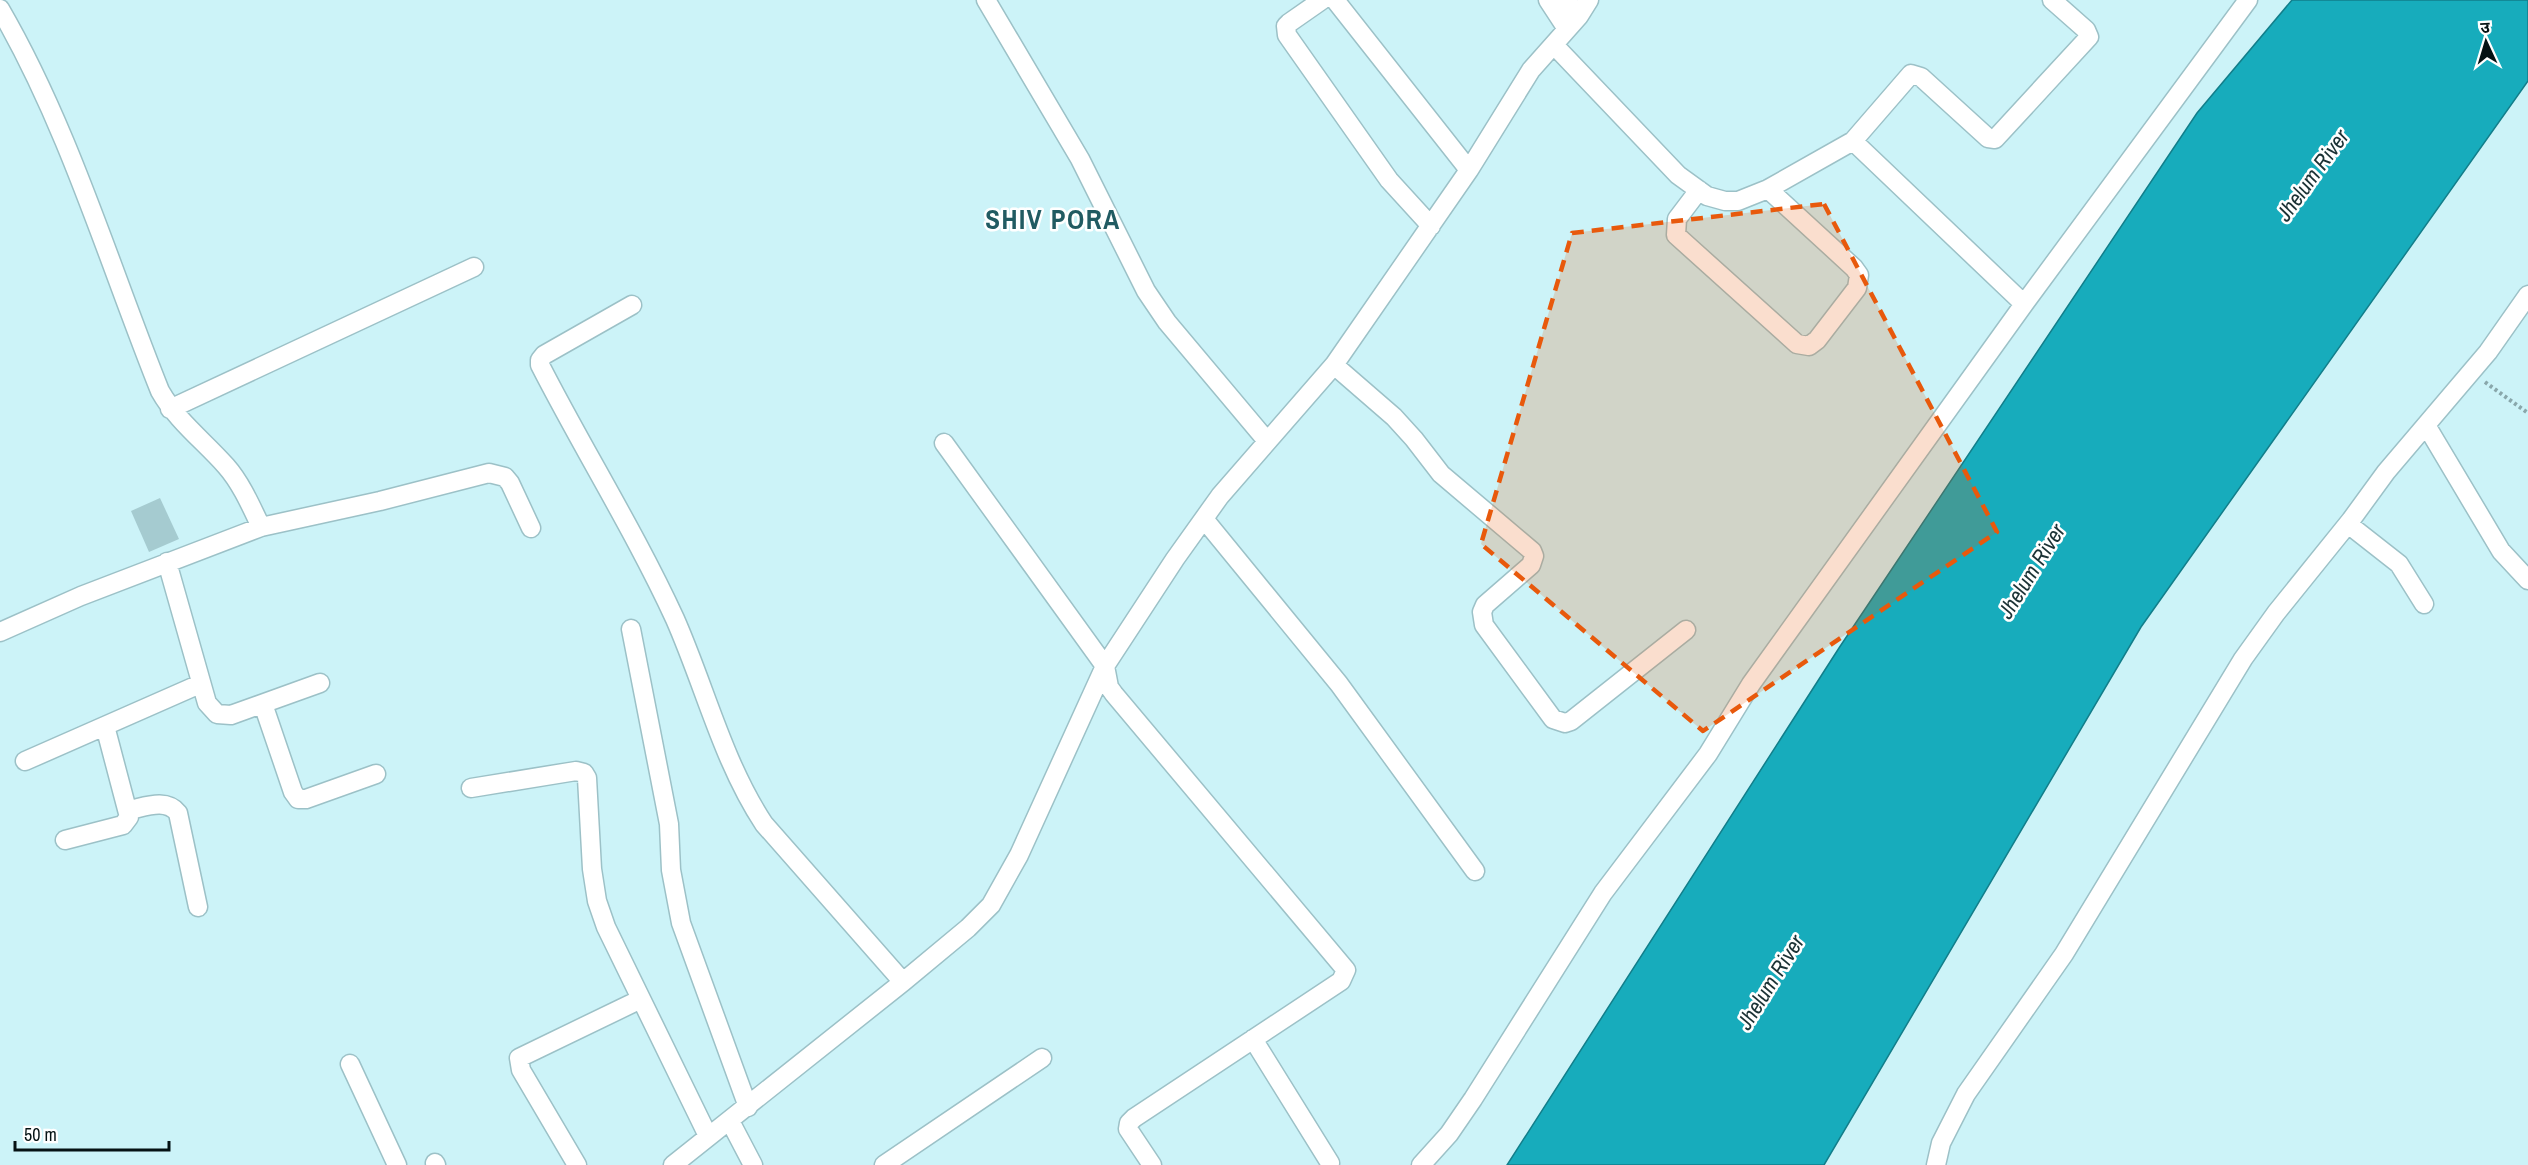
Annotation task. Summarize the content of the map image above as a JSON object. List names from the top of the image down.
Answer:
{
  "districts": ["SHIV PORA"],
  "water": ["Jhelum River"],
  "scale_bar": "50 m",
  "north": "top"
}
